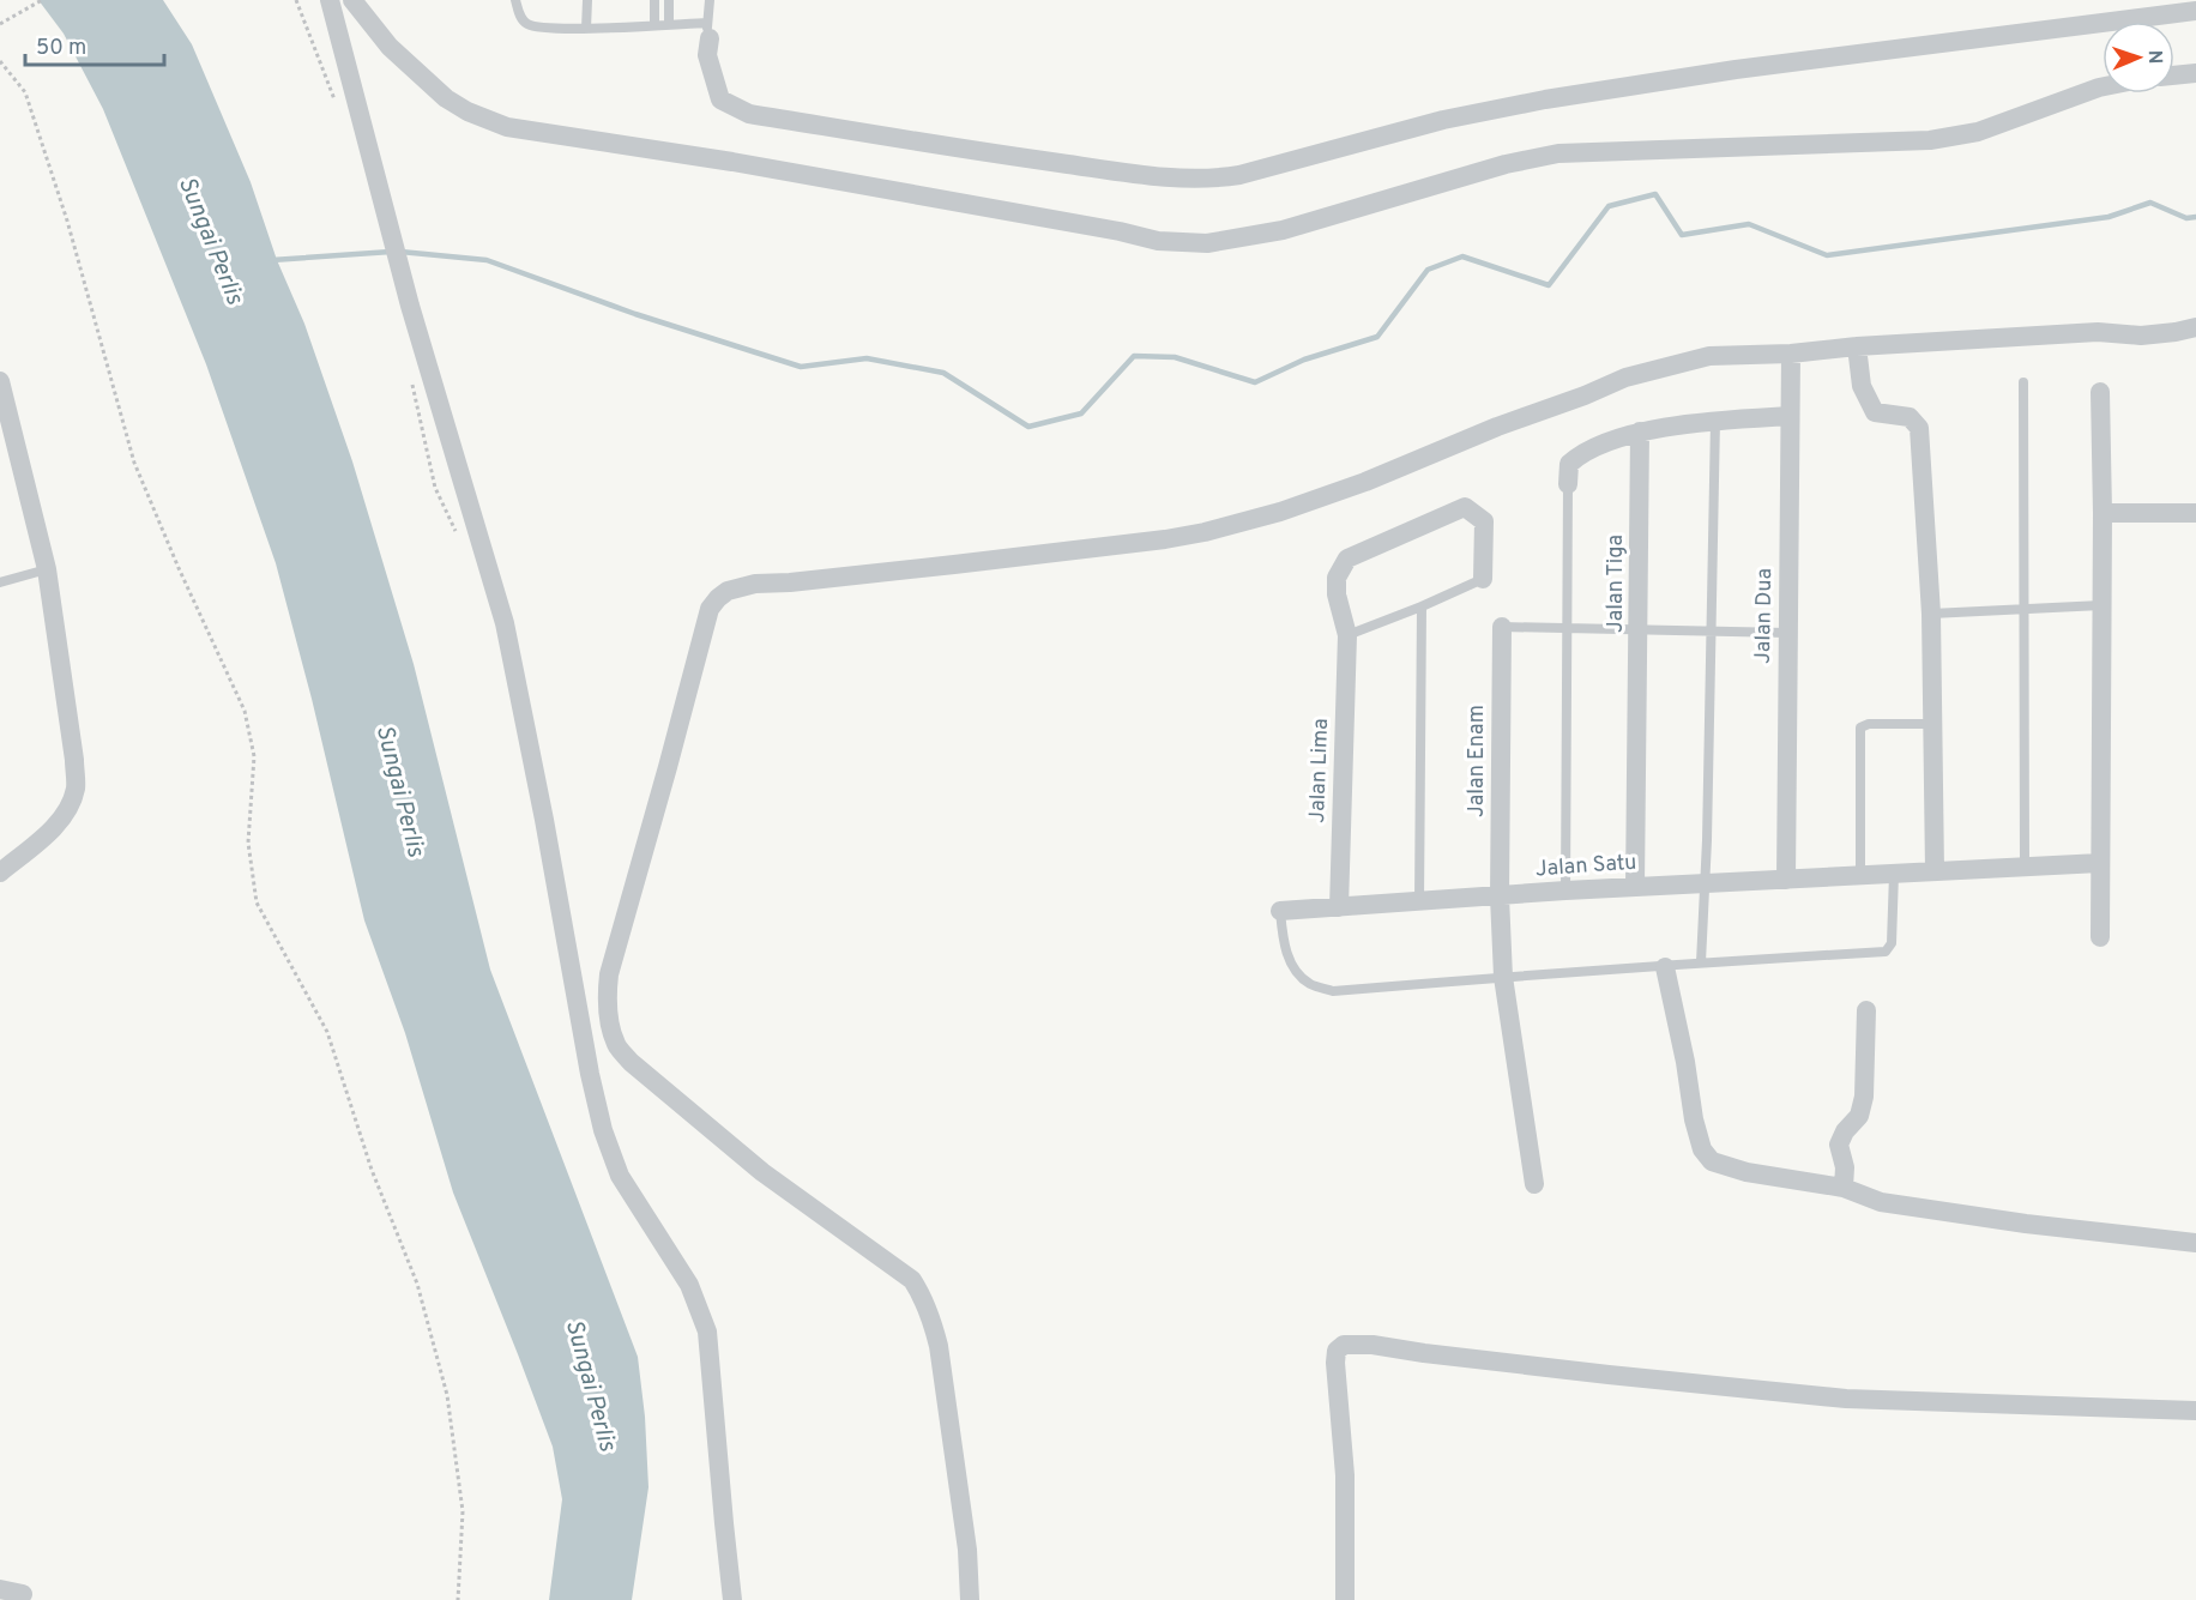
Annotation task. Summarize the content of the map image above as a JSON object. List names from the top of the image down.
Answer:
{
  "streets": {
    "street": [
      "Jalan Tiga",
      "Jalan Dua",
      "Jalan Enam",
      "Jalan Lima",
      "Jalan Satu"
    ]
  },
  "crossings": [
    ["Jalan Tiga", "Jalan Satu"],
    ["Jalan Dua", "Jalan Satu"],
    ["Jalan Enam", "Jalan Satu"],
    ["Jalan Lima", "Jalan Satu"]
  ],
  "water": ["Sungai Perlis"],
  "scale_bar": "50 m",
  "north": "right"
}
